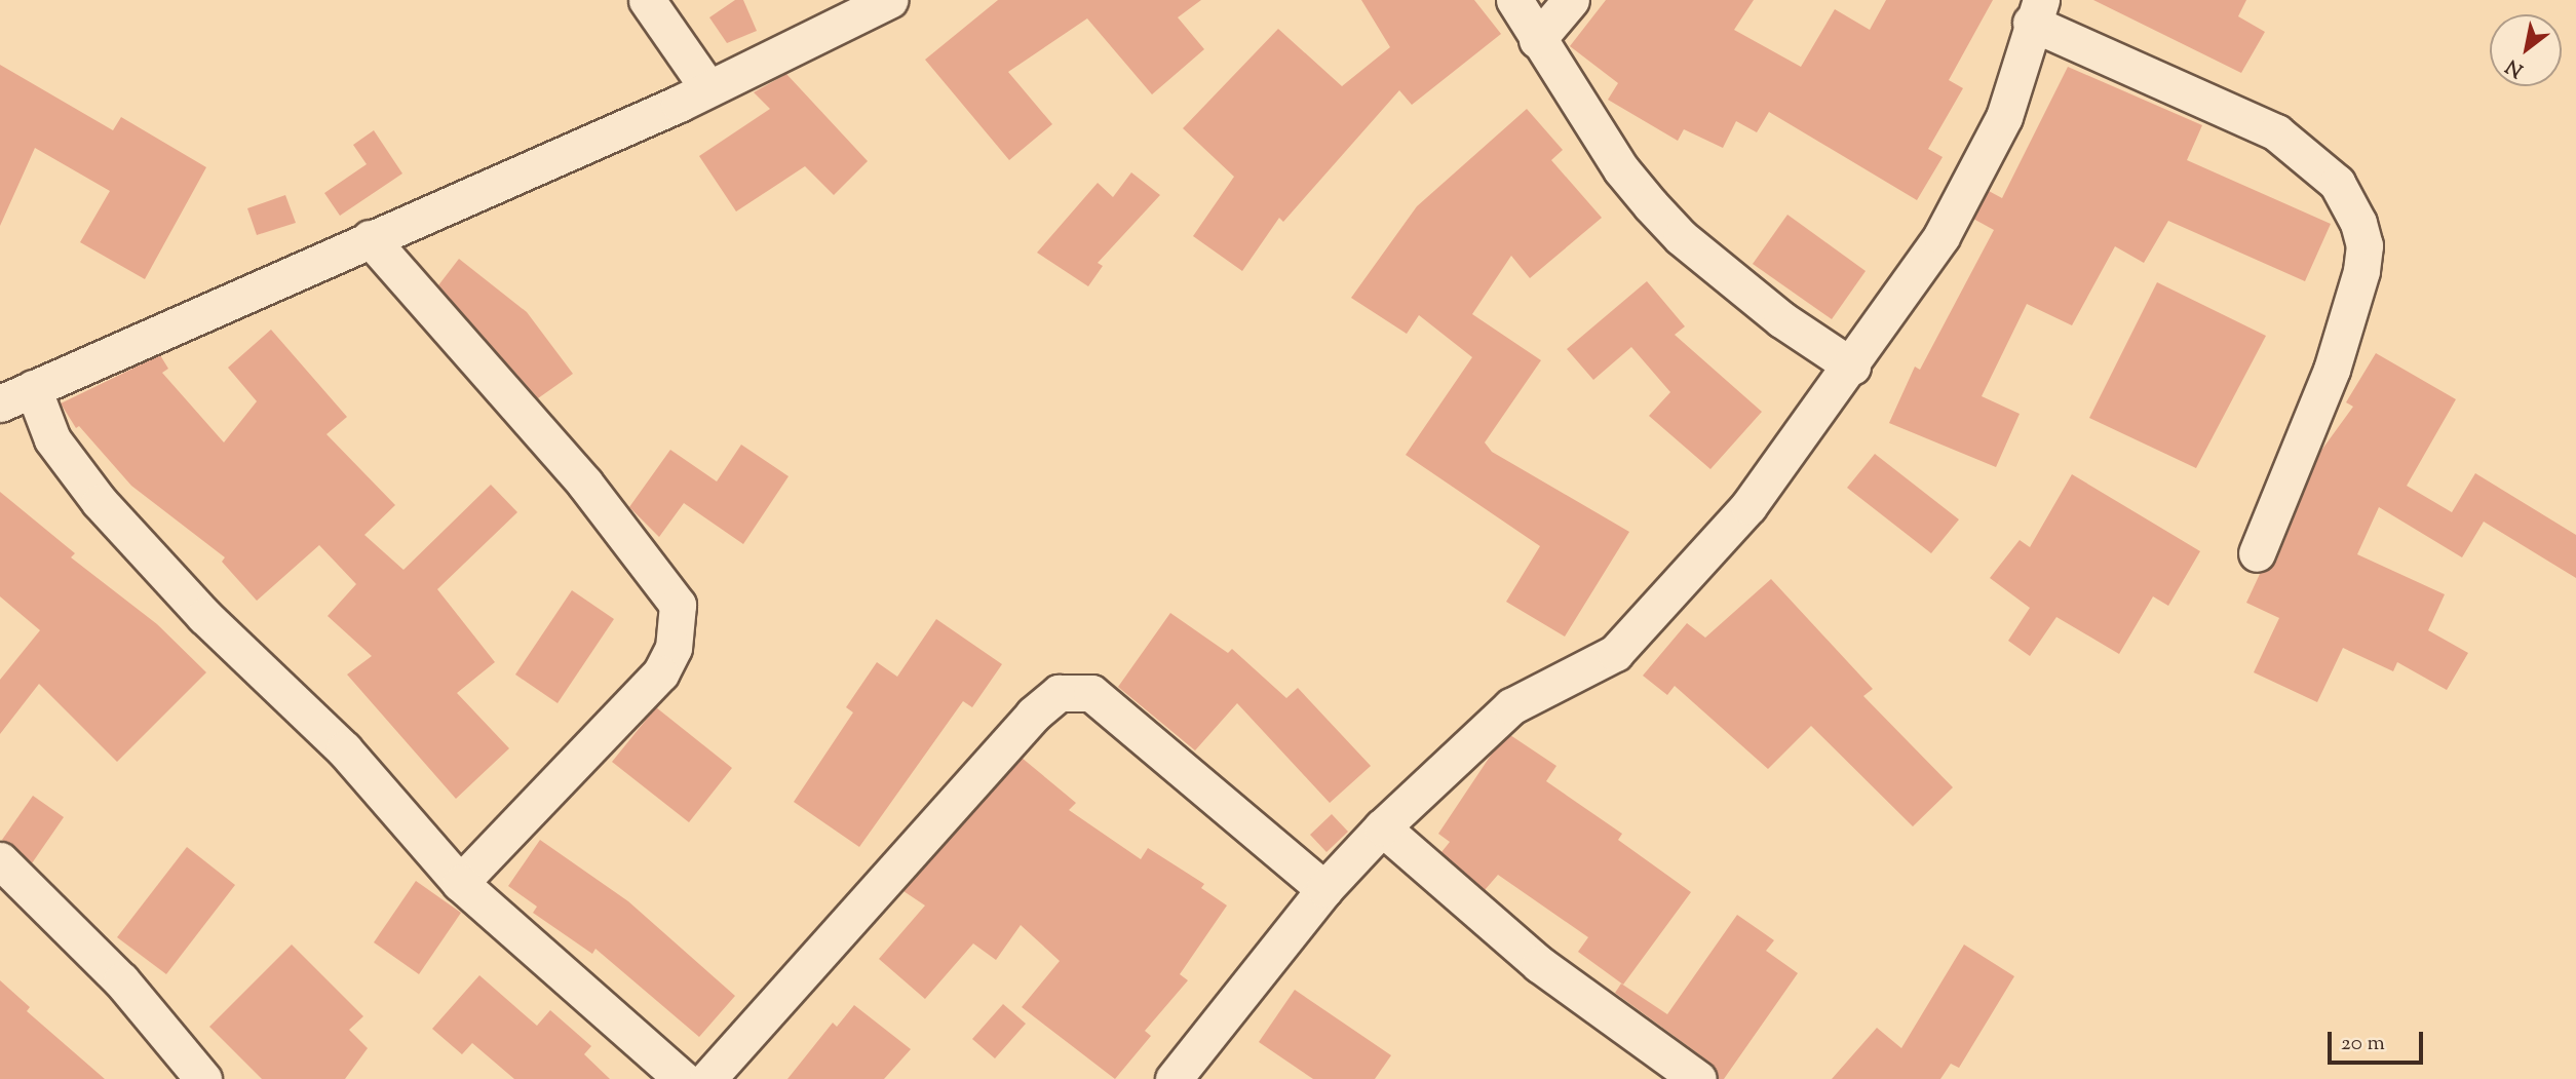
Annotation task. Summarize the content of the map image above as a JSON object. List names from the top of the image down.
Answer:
{
  "scale_bar": "20 m",
  "north": "bottom left"
}
